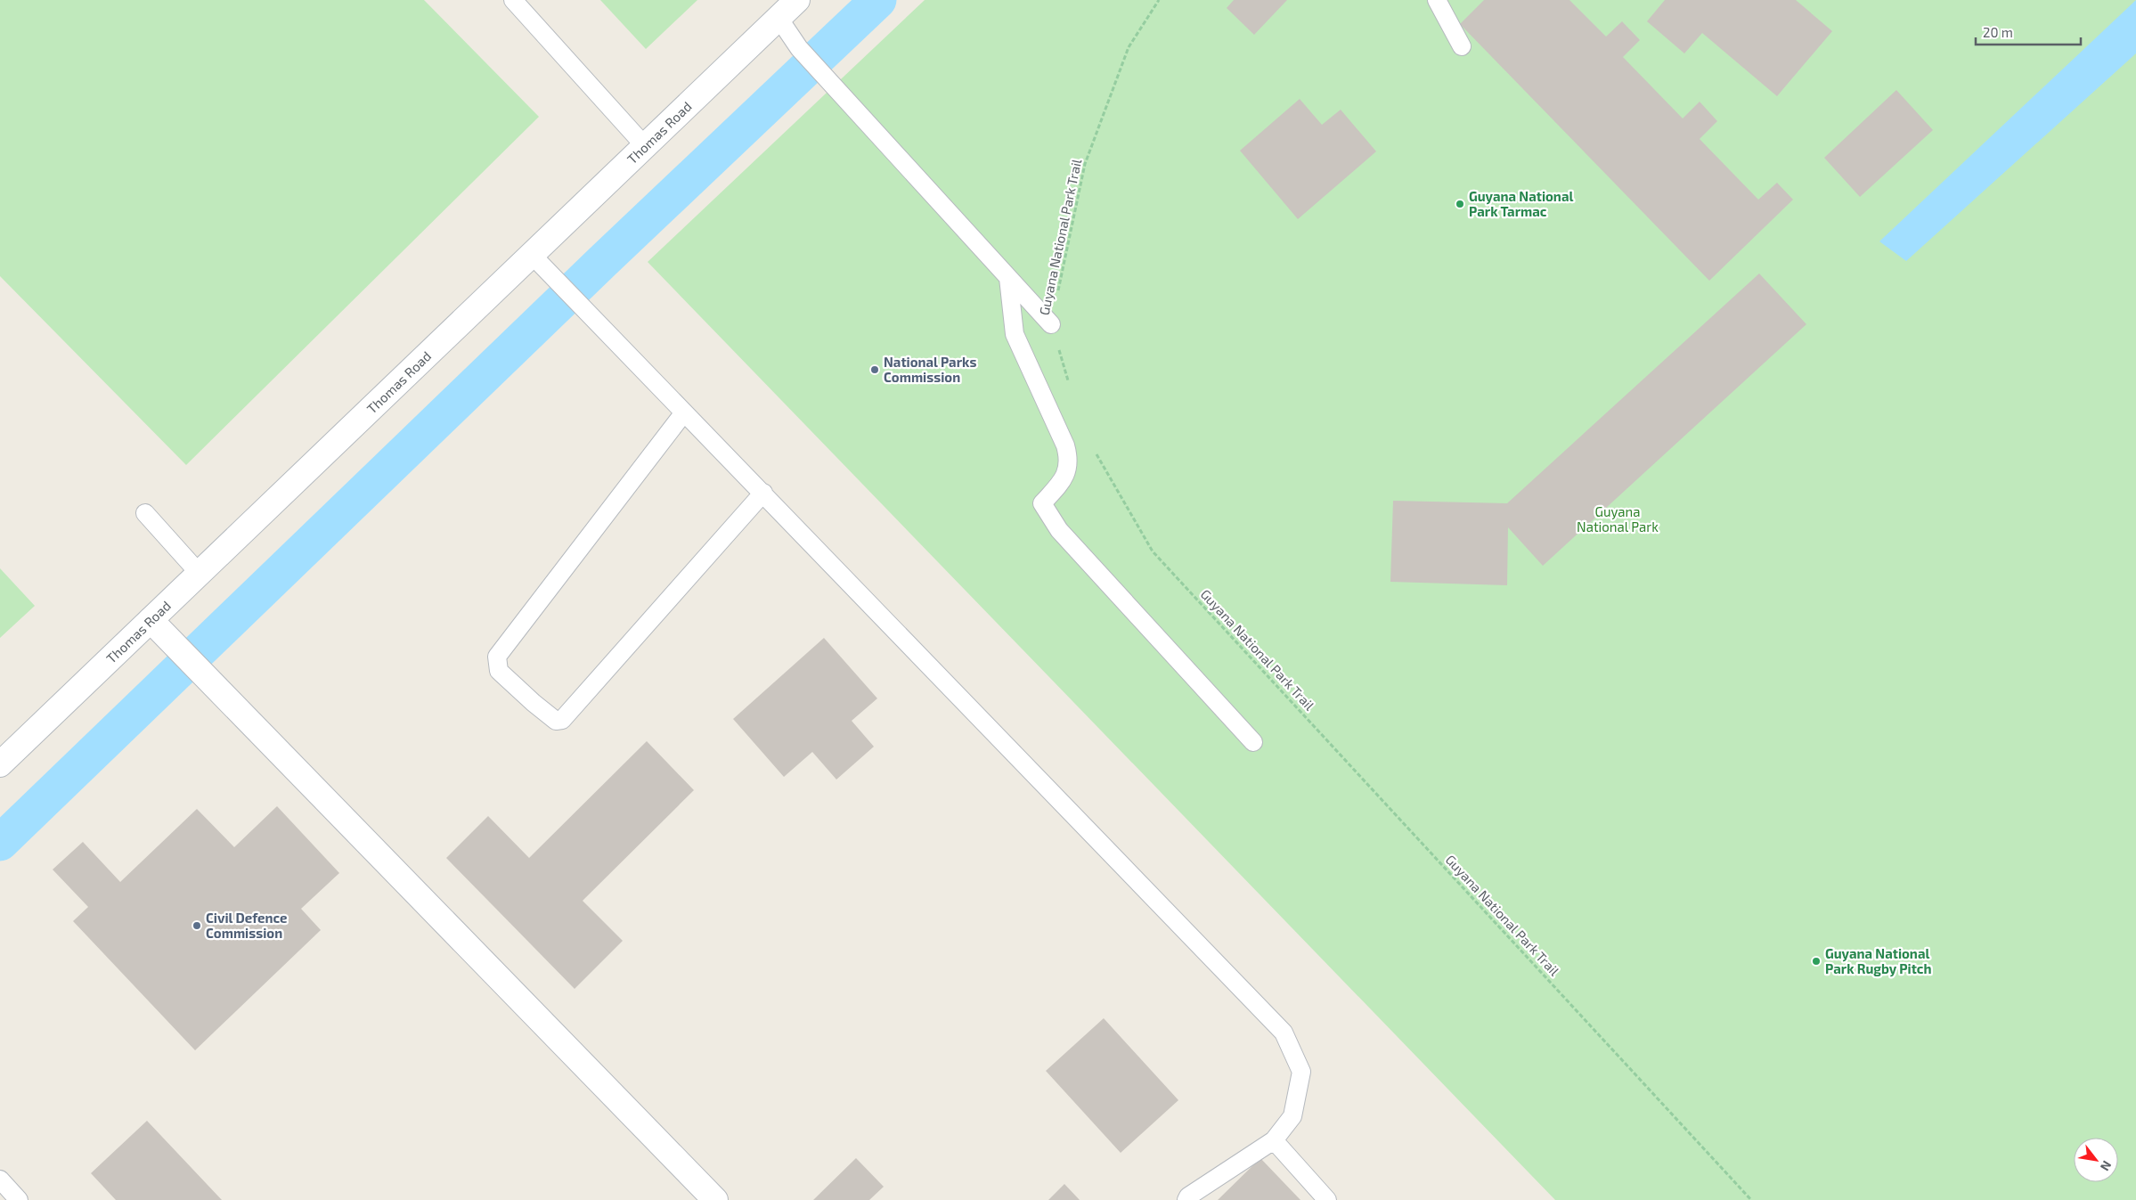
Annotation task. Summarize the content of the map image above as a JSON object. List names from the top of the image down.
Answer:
{
  "streets": {
    "street": ["Thomas Road"],
    "path": ["Guyana National Park Trail"]
  },
  "parks": ["Guyana National Park"],
  "places": [
    "Guyana National Park Tarmac",
    "National Parks Commission",
    "Civil Defence Commission",
    "Guyana National Park Rugby Pitch"
  ],
  "scale_bar": "20 m",
  "north": "bottom right"
}
